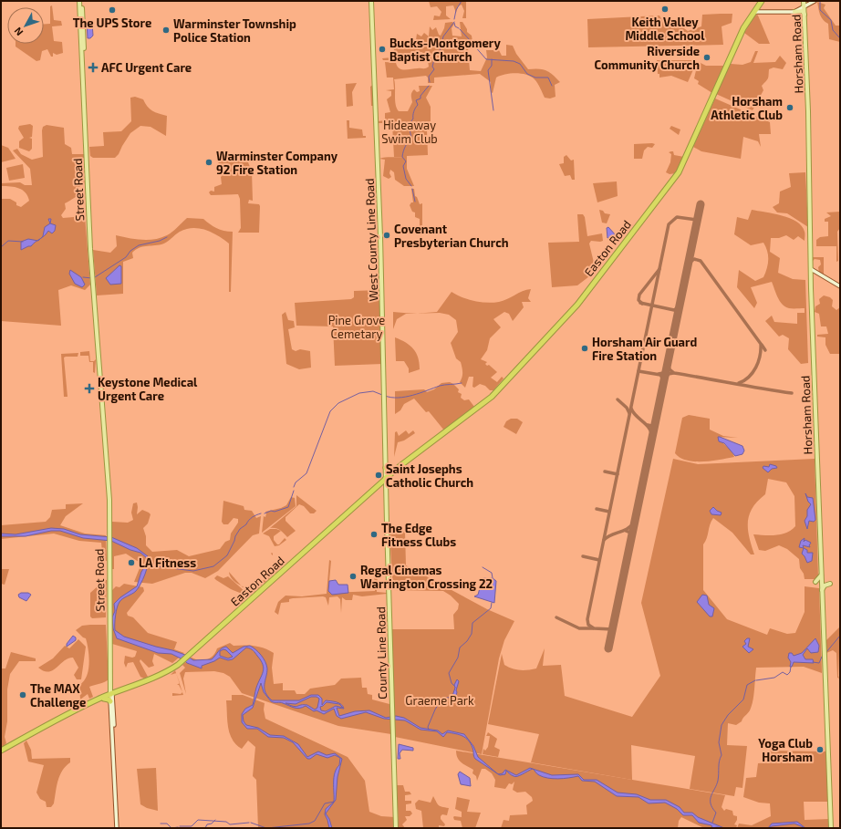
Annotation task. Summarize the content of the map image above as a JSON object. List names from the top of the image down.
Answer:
{
  "streets": {
    "highway": ["Easton Road"],
    "main road": [
      "Horsham Road",
      "Street Road",
      "West County Line Road",
      "County Line Road"
    ]
  },
  "crossings": [
    ["Street Road", "Easton Road"],
    ["West County Line Road", "Easton Road"],
    ["West County Line Road", "County Line Road"],
    ["Easton Road", "County Line Road"]
  ],
  "parks": ["Hideaway Swim Club", "Pine Grove Cemetary", "Graeme Park"],
  "places": {
    "other": [
      "Keith Valley Middle School",
      "The UPS Store",
      "Warminster Township Police Station",
      "Bucks-Montgomery Baptist Church",
      "Riverside Community Church",
      "Horsham Athletic Club",
      "Warminster Company 92 Fire Station",
      "Covenant Presbyterian Church",
      "Horsham Air Guard Fire Station",
      "Saint Josephs Catholic Church",
      "The Edge Fitness Clubs",
      "LA Fitness",
      "Regal Cinemas Warrington Crossing 22",
      "The MAX Challenge",
      "Yoga Club Horsham"
    ],
    "health": ["AFC Urgent Care", "Keystone Medical Urgent Care"]
  },
  "north": "bottom left"
}
